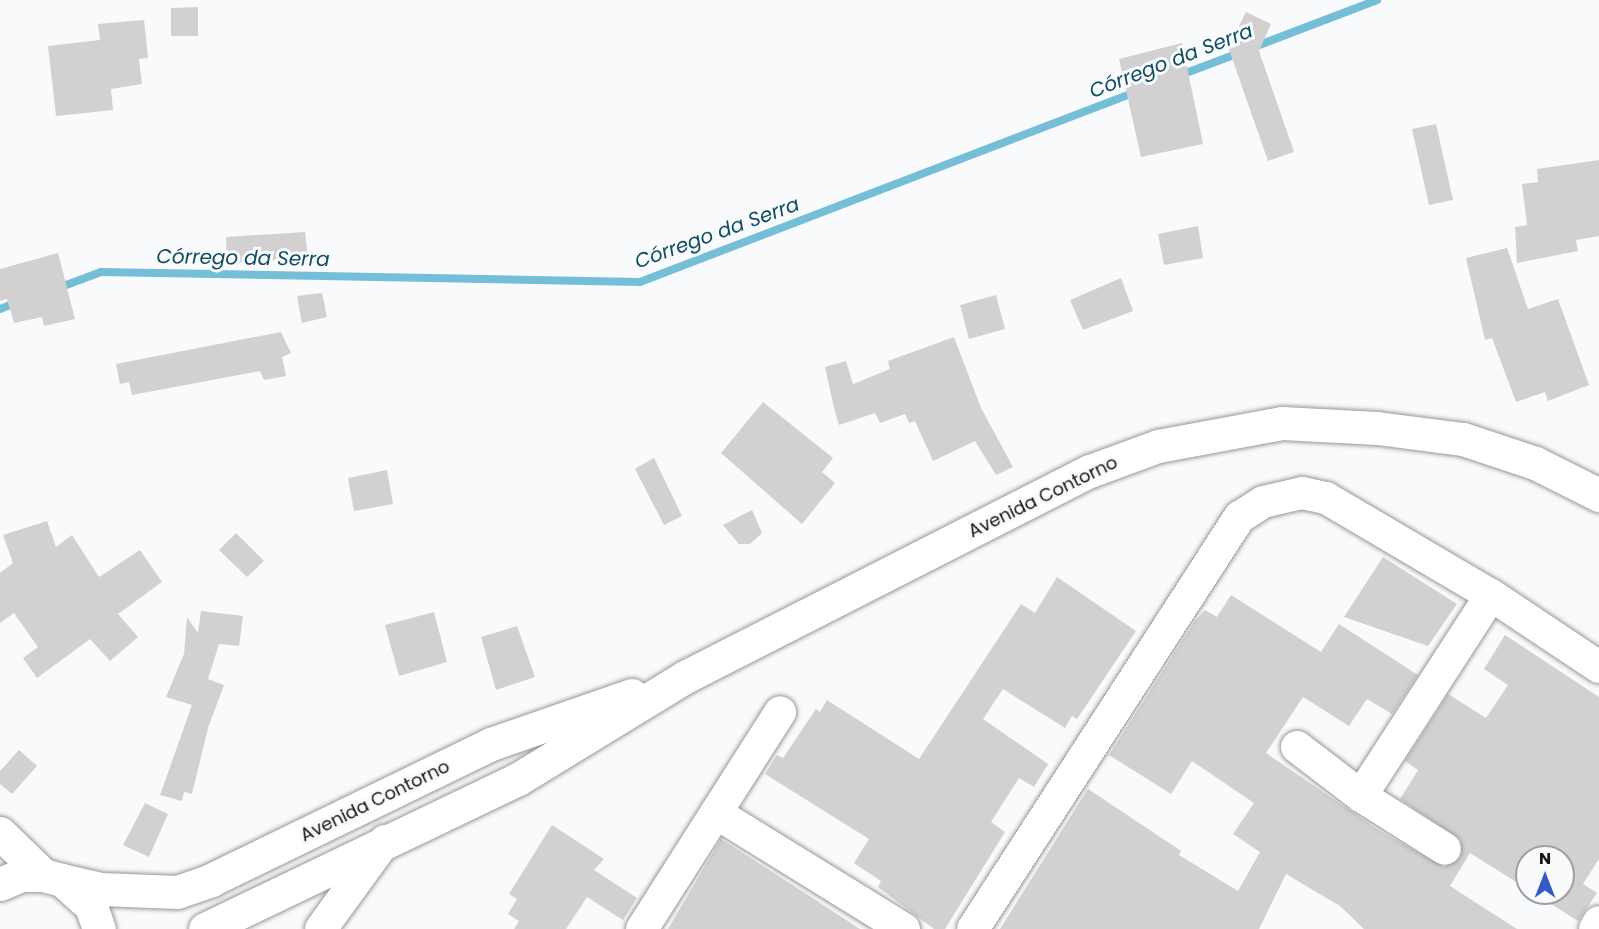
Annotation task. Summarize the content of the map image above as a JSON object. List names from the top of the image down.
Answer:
{
  "streets": {
    "main road": ["Avenida Contorno"]
  },
  "water": ["Córrego da Serra"],
  "north": "top"
}
